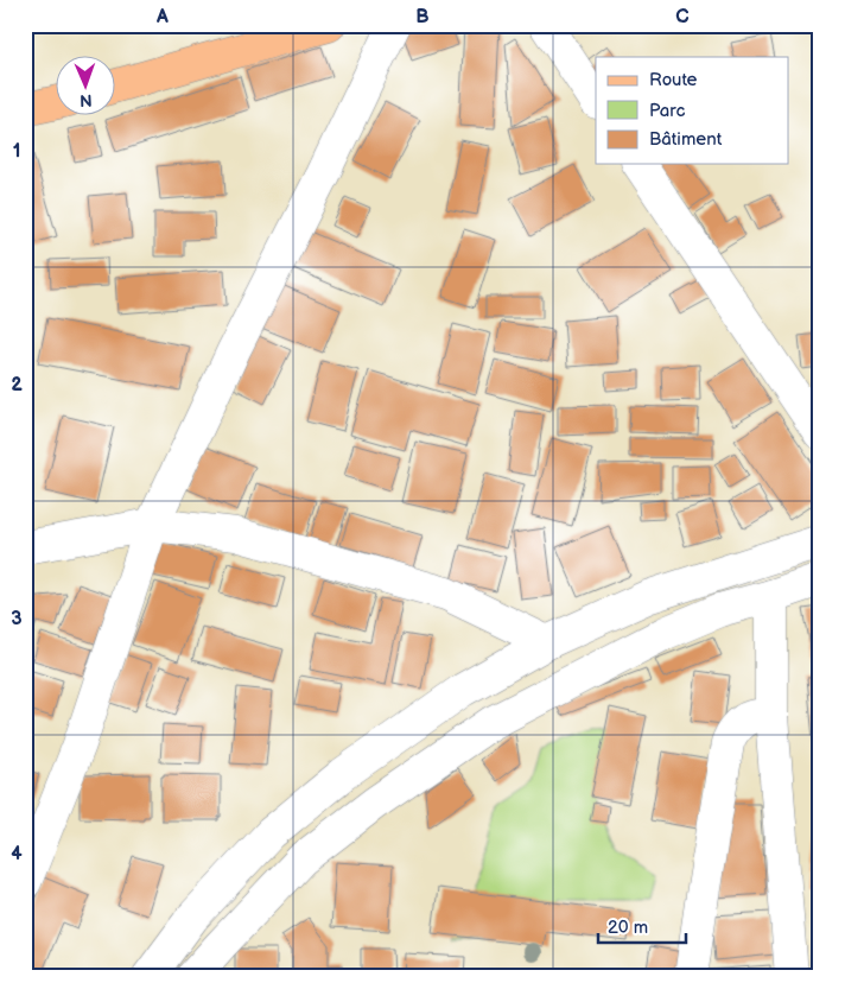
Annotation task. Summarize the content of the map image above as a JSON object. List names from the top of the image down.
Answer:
{
  "legend": ["Route", "Parc", "Bâtiment"],
  "scale_bar": "20 m",
  "north": "bottom",
  "grid": {
    "columns": ["A", "B", "C"],
    "rows": [
      "1",
      "2",
      "3",
      "4"
    ]
  }
}
